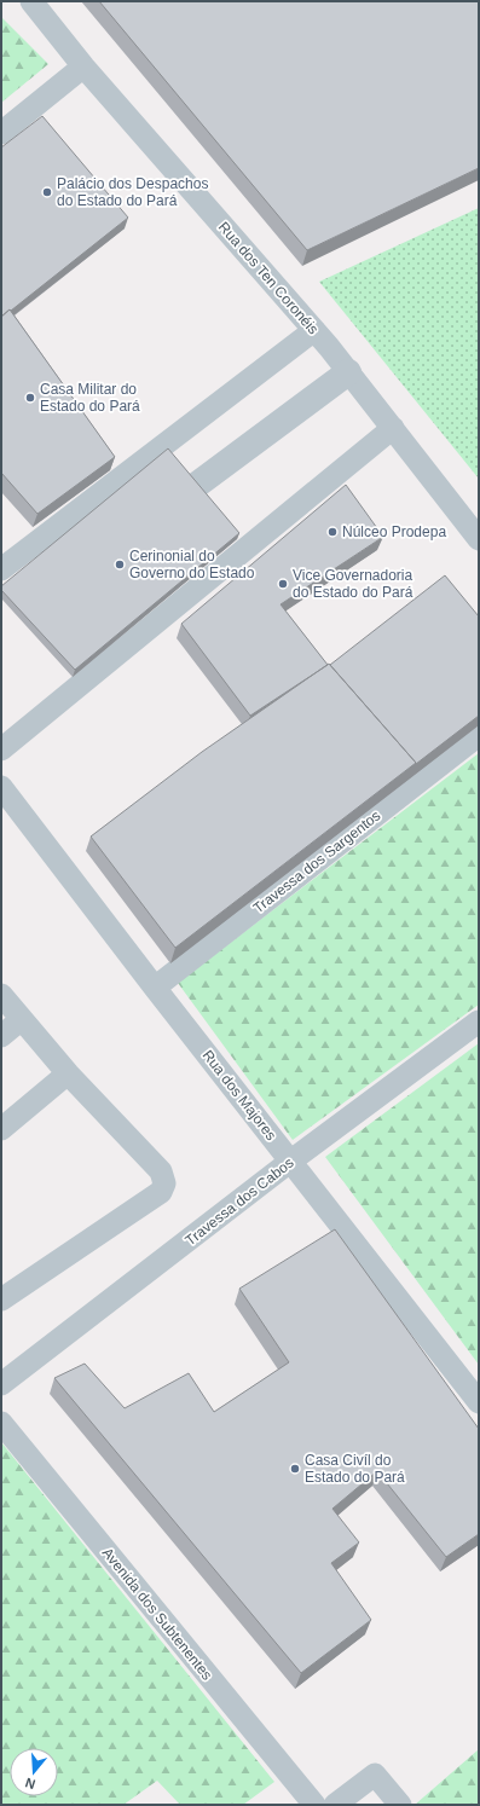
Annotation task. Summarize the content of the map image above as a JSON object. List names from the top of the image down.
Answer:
{
  "streets": {
    "lane": [
      "Rua dos Ten Coronéis",
      "Travessa dos Sargentos",
      "Rua dos Majores",
      "Travessa dos Cabos",
      "Avenida dos Subtenentes"
    ]
  },
  "crossings": [
    ["Travessa dos Sargentos", "Rua dos Majores"],
    ["Rua dos Majores", "Travessa dos Cabos"]
  ],
  "places": [
    "Palácio dos Despachos do Estado do Pará",
    "Casa Militar do Estado do Pará",
    "Núlceo Prodepa",
    "Cerinonial do Governo do Estado",
    "Vice Governadoria do Estado do Pará",
    "Casa Civíl do Estado do Pará"
  ],
  "north": "bottom"
}
